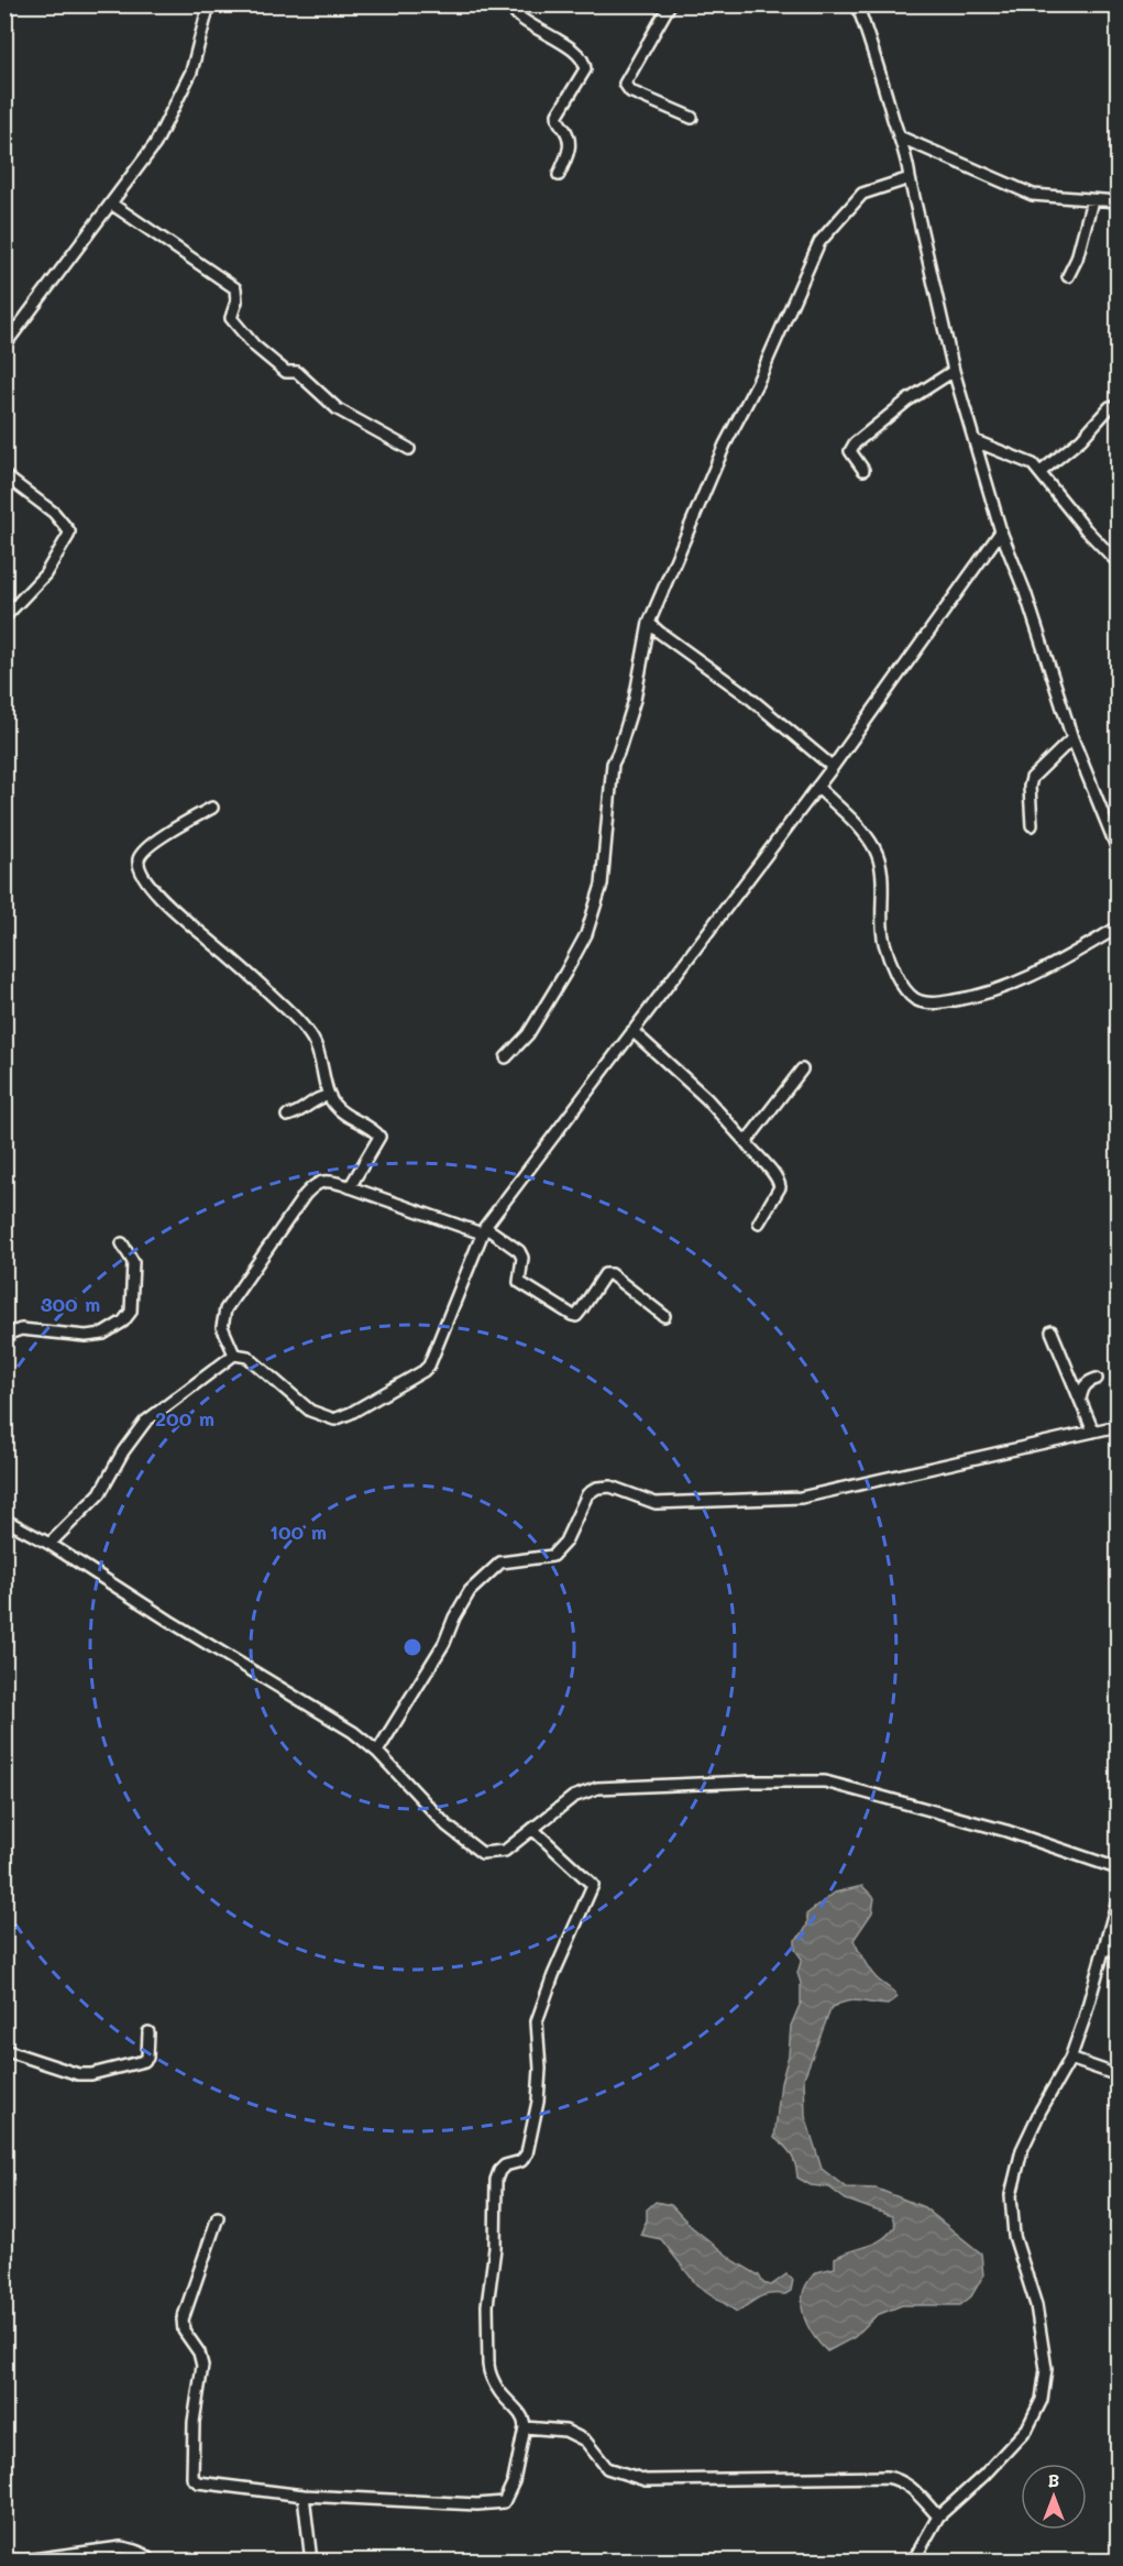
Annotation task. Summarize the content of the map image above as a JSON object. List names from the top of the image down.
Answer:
{
  "north": "top",
  "rings": ["300 m", "200 m", "100 m"]
}
